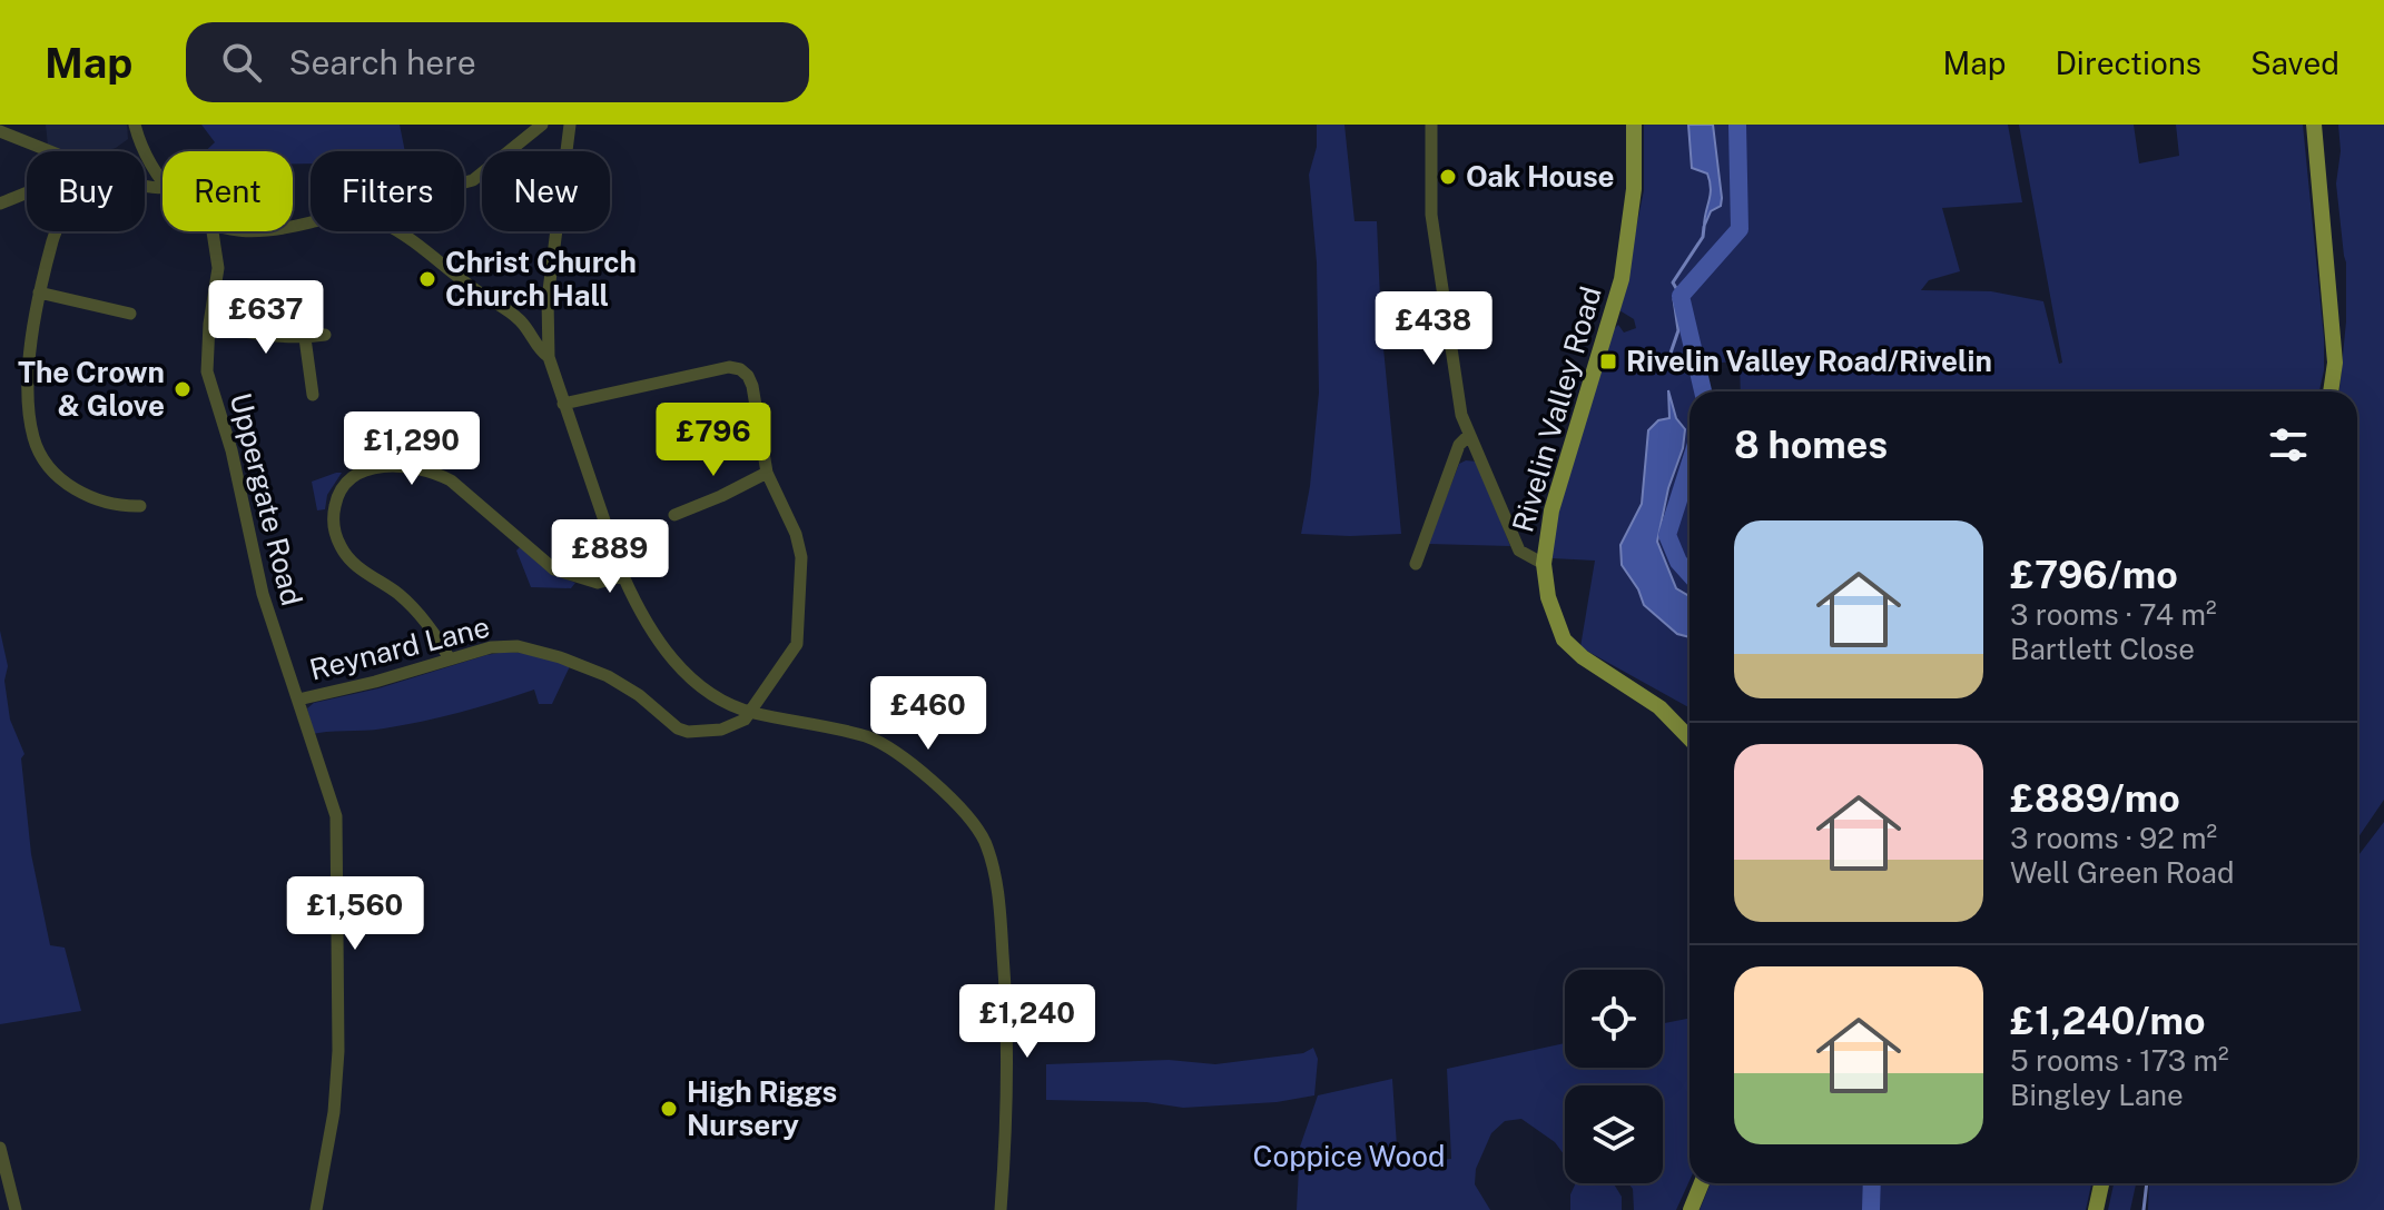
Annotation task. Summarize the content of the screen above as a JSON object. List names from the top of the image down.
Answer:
{
  "streets": {
    "main road": ["Rivelin Valley Road"],
    "street": ["Uppergate Road", "Reynard Lane"]
  },
  "crossings": [
    ["Uppergate Road", "Reynard Lane"]
  ],
  "parks": ["Coppice Wood"],
  "places": {
    "other": [
      "Oak House",
      "Christ Church Church Hall",
      "The Crown & Glove",
      "High Riggs Nursery"
    ],
    "transit": ["Rivelin Valley Road/Rivelin"]
  },
  "page": {
    "header": "Map",
    "search": "Search here",
    "nav": ["Map", "Directions", "Saved"],
    "chip": [
      "Buy",
      "Rent",
      "Filters",
      "New"
    ],
    "price": [
      "£637",
      "£438",
      "£796",
      "£1,290",
      "£889",
      "£460",
      "£1,560",
      "£1,240"
    ],
    "heading": "8 homes",
    "list": [
      {
        "name": "£796/mo",
        "note": "3 rooms · 74 m² · Bartlett Close"
      },
      {
        "name": "£889/mo",
        "note": "3 rooms · 92 m² · Well Green Road"
      },
      {
        "name": "£1,240/mo",
        "note": "5 rooms · 173 m² · Bingley Lane"
      }
    ]
  }
}
